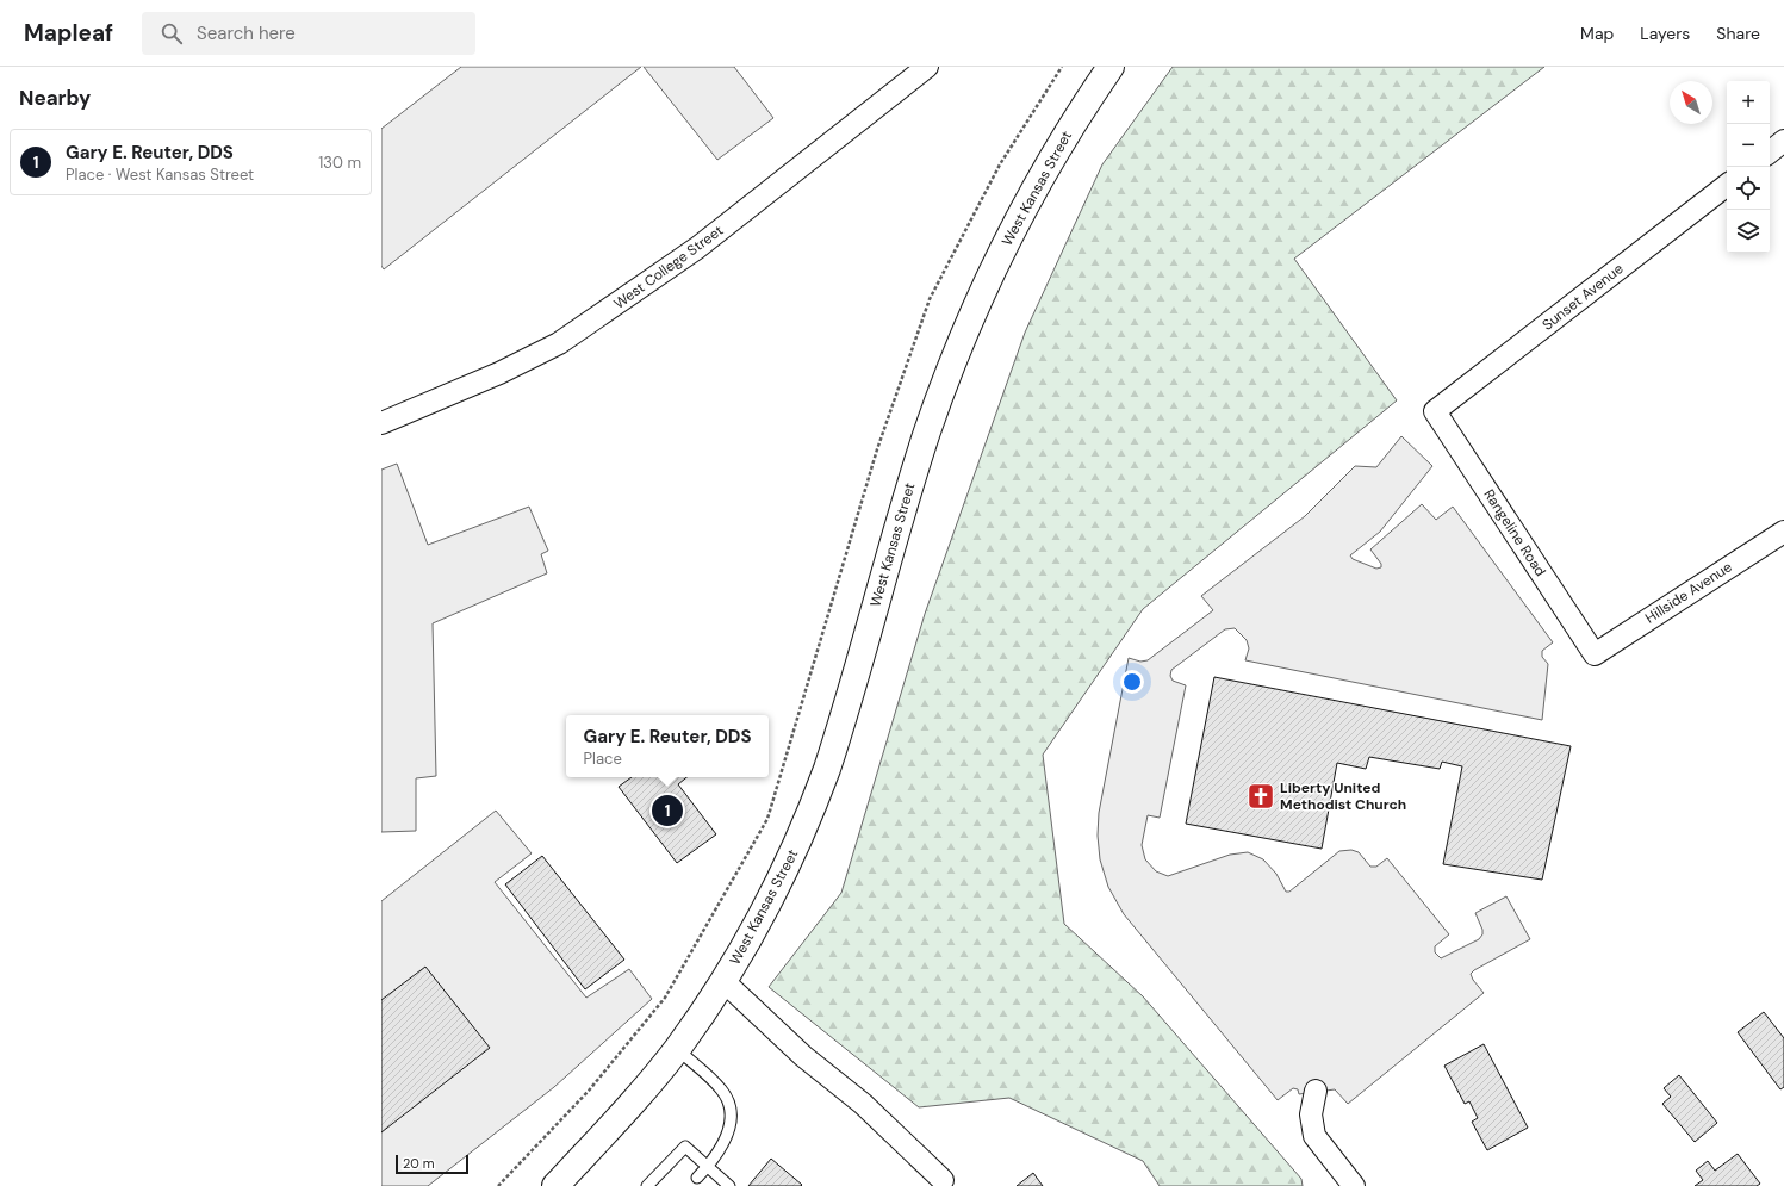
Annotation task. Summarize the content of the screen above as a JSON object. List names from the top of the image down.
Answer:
{
  "streets": {
    "main road": ["West Kansas Street"],
    "street": [
      "West College Street",
      "Sunset Avenue",
      "Rangeline Road",
      "Hillside Avenue"
    ]
  },
  "crossings": [
    ["Sunset Avenue", "Rangeline Road"],
    ["Rangeline Road", "Hillside Avenue"]
  ],
  "places": {
    "church": ["Liberty United Methodist Church"]
  },
  "scale_bar": "20 m",
  "north": "top left",
  "page": {
    "header": "Mapleaf",
    "search": "Search here",
    "nav": ["Map", "Layers", "Share"],
    "heading": "Nearby",
    "map_buttons": ["+", "−"],
    "list": [
      {
        "mark": "1",
        "name": "Gary E. Reuter, DDS",
        "note": "Place · West Kansas Street",
        "value": "130 m"
      }
    ],
    "popup": ["Gary E. Reuter, DDS", "Place"],
    "pins": "1",
    "scale": "20 m"
  }
}
